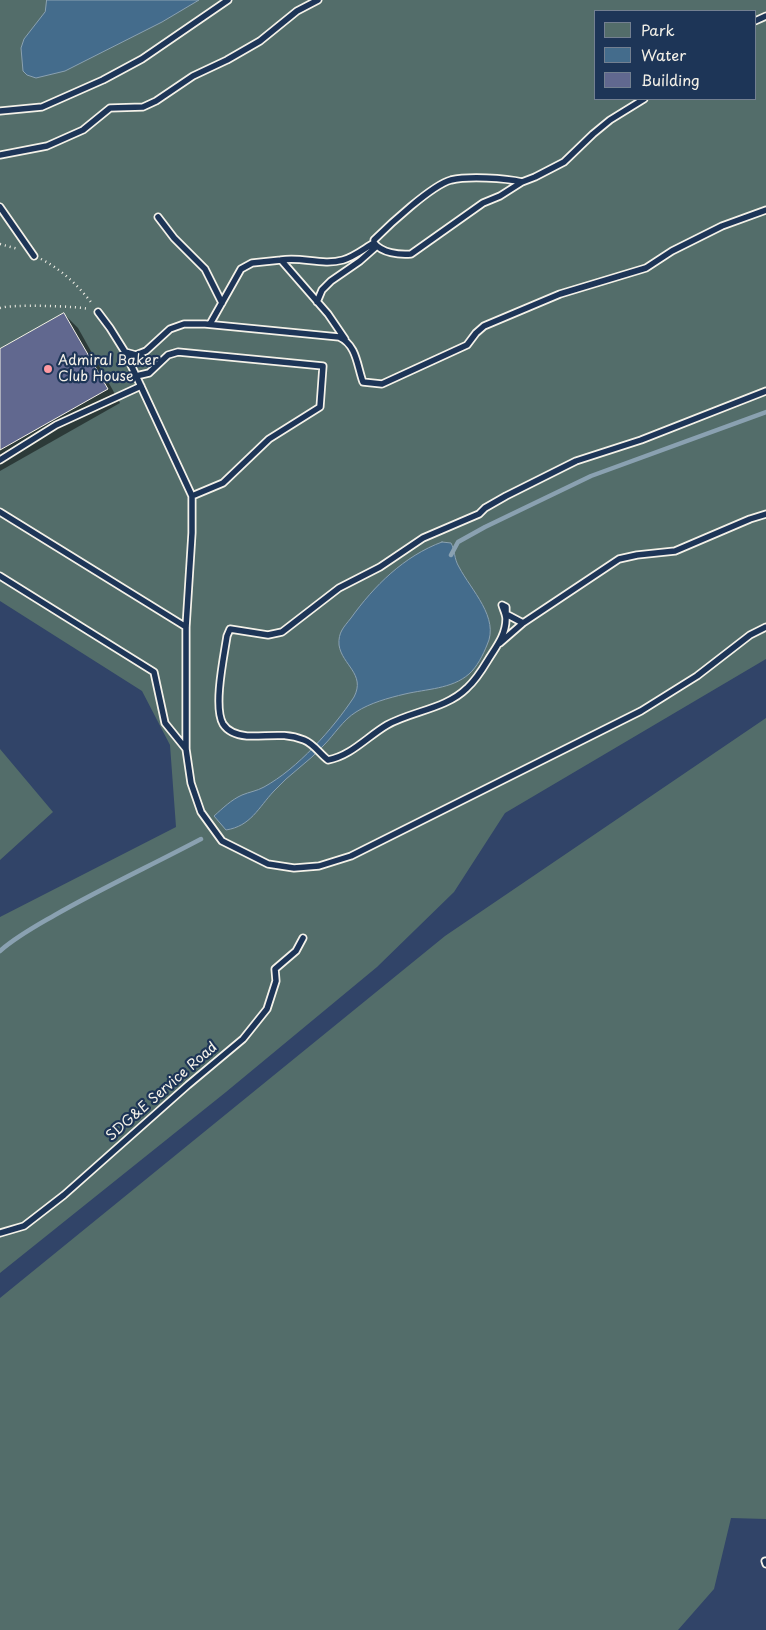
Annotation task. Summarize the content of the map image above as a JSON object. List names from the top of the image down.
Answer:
{
  "streets": {
    "lane": ["SDG&E Service Road"]
  },
  "places": ["Admiral Baker Club House"],
  "legend": ["Park", "Water", "Building"]
}
